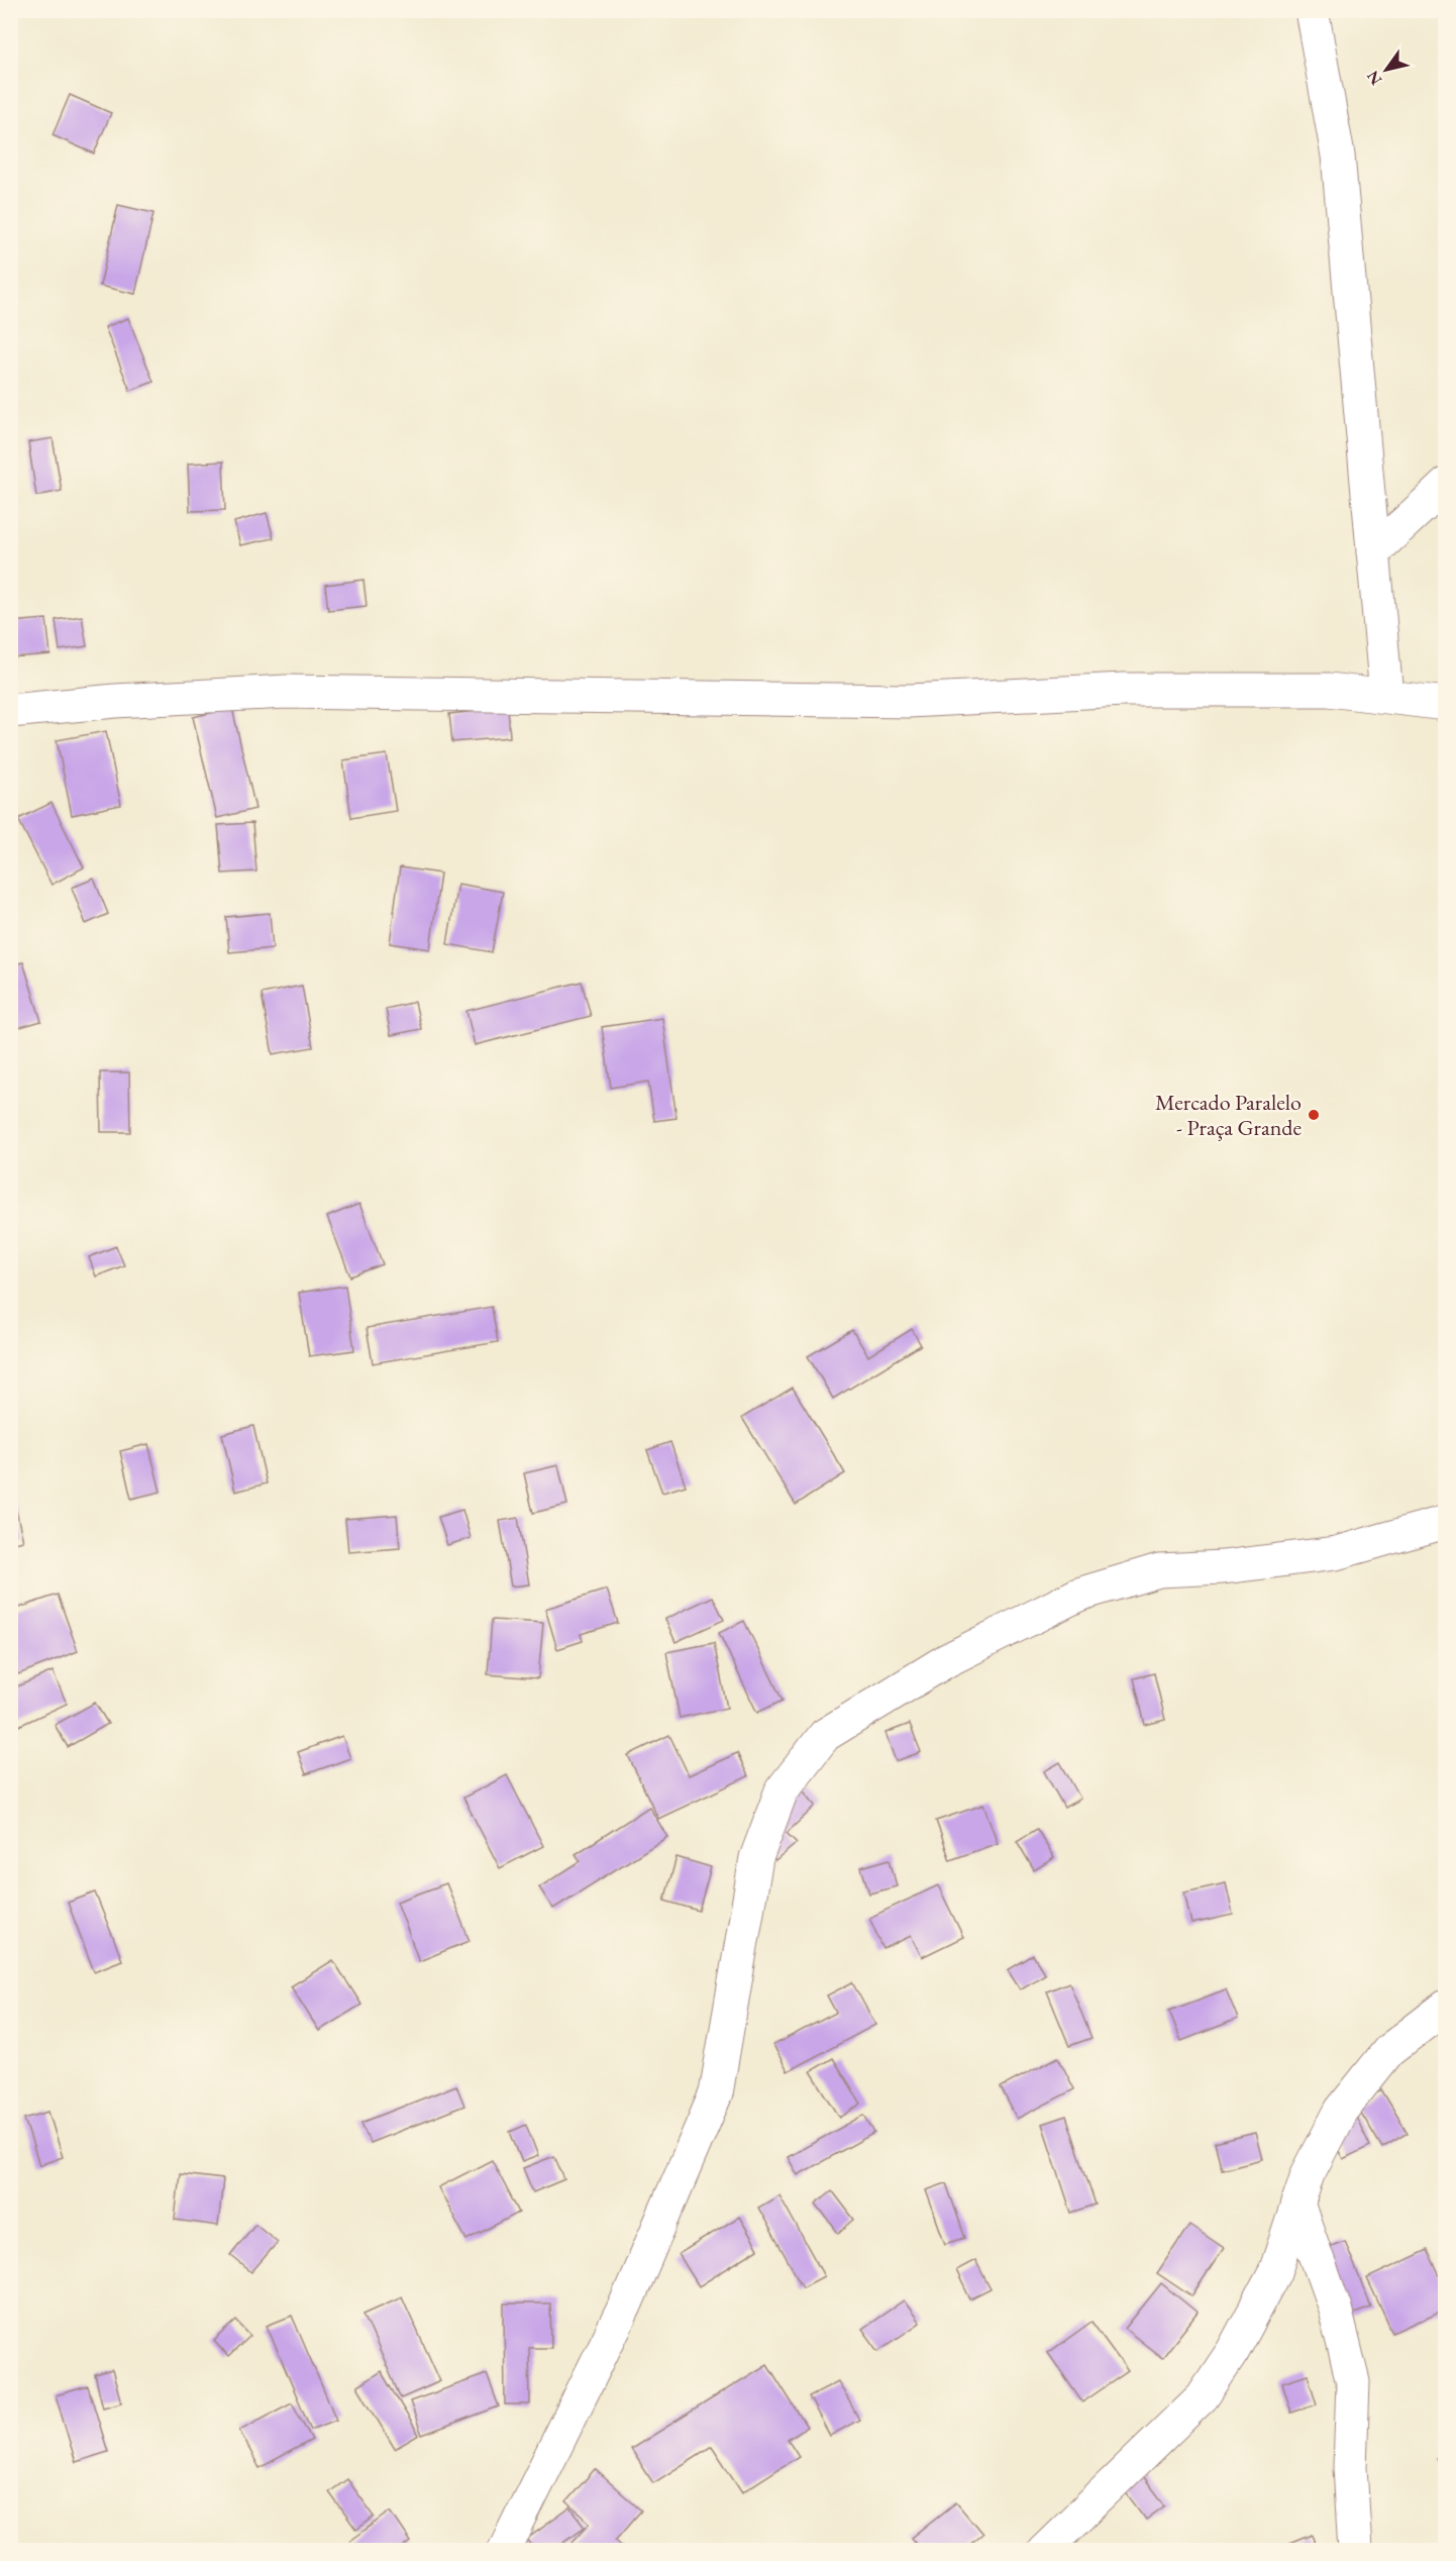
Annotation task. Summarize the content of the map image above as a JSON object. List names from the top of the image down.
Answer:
{
  "places": ["Mercado Paralelo - Praça Grande"],
  "north": "bottom left"
}
